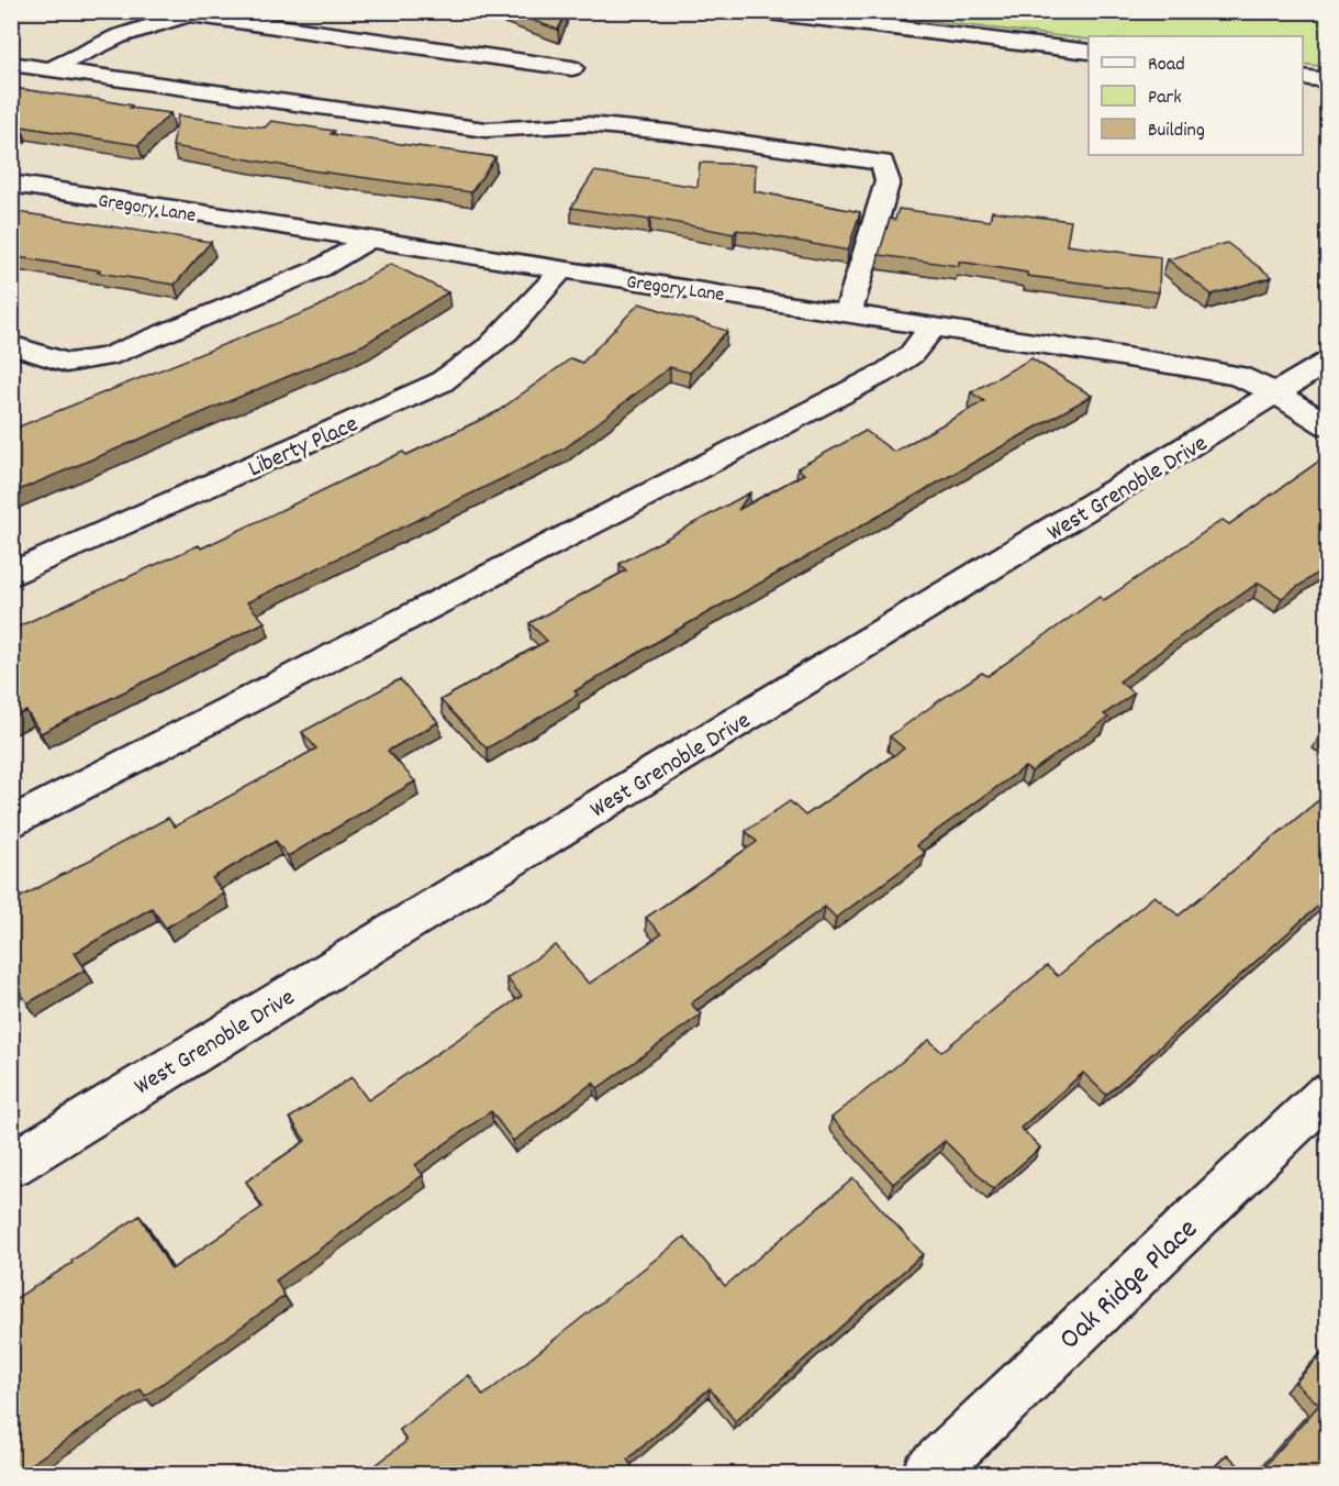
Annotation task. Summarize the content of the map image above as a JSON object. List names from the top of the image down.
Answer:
{
  "streets": {
    "street": [
      "Gregory Lane",
      "Liberty Place",
      "West Grenoble Drive",
      "Oak Ridge Place"
    ]
  },
  "crossings": [
    ["Gregory Lane", "Liberty Place"],
    ["Gregory Lane", "West Grenoble Drive"]
  ],
  "legend": ["Road", "Park", "Building"]
}
